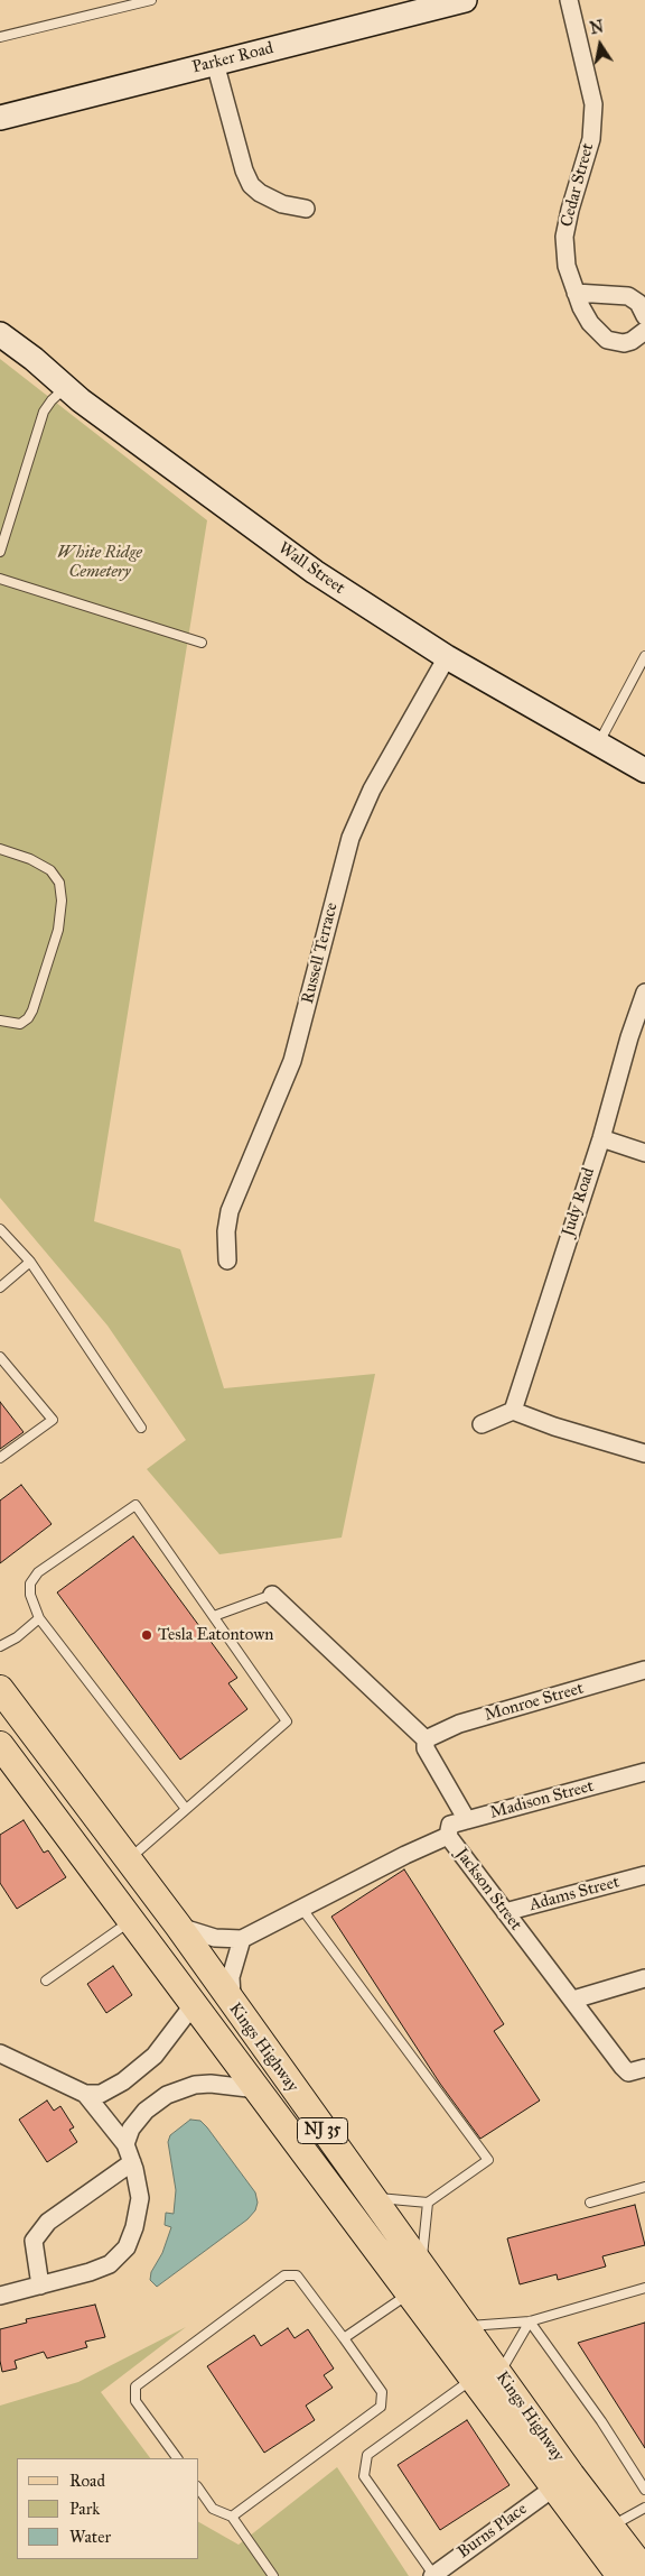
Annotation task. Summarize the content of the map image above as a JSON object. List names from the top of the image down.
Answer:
{
  "streets": {
    "main road": ["Kings Highway", "NJ 35"],
    "street": [
      "Parker Road",
      "Cedar Street",
      "Wall Street",
      "Russell Terrace",
      "Judy Road",
      "Monroe Street",
      "Madison Street",
      "Jackson Street",
      "Adams Street",
      "Burns Place"
    ]
  },
  "crossings": [
    ["Wall Street", "Russell Terrace"],
    ["Monroe Street", "Jackson Street"],
    ["Madison Street", "Jackson Street"],
    ["Jackson Street", "Adams Street"],
    ["Kings Highway", "Burns Place"]
  ],
  "parks": ["White Ridge Cemetery"],
  "places": ["Tesla Eatontown"],
  "legend": ["Road", "Park", "Water"],
  "north": "top"
}
